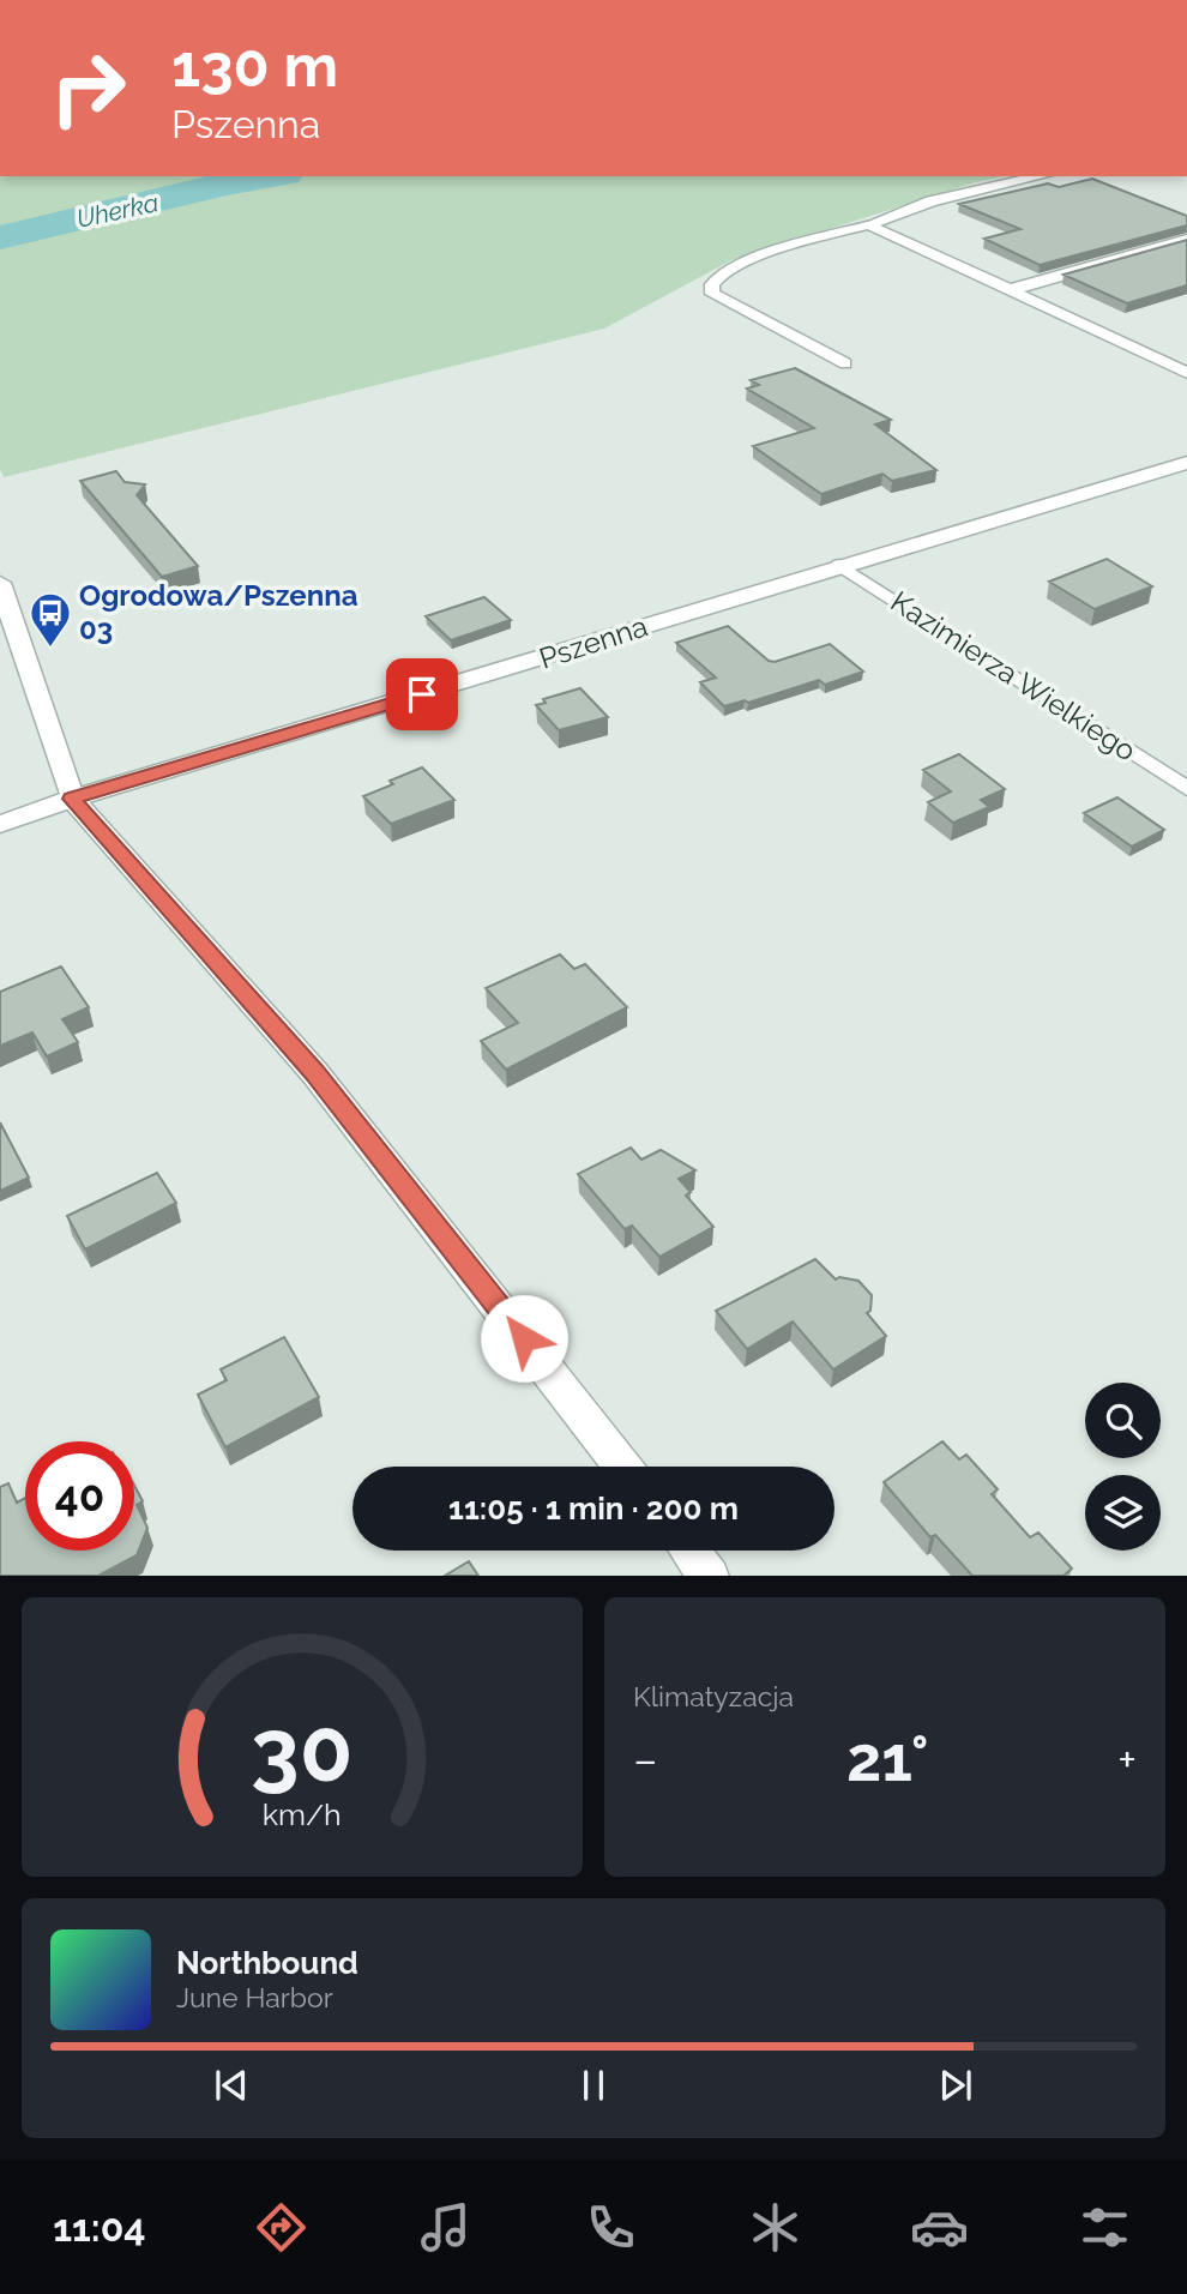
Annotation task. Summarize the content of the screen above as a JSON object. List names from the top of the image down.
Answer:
{
  "streets": {
    "street": ["Pszenna"],
    "lane": ["Kazimierza Wielkiego"]
  },
  "crossings": [
    ["Pszenna", "Kazimierza Wielkiego"]
  ],
  "water": ["Uherka"],
  "places": {
    "bus stop": ["Ogrodowa/Pszenna 03"]
  },
  "page": {
    "turn": ["130 m", "Pszenna"],
    "limit": "40",
    "trip": "11:05 · 1 min · 200 m",
    "tile": "Klimatyzacja",
    "heat": ["−", "21°", "+"],
    "song": ["Northbound", "June Harbor"],
    "tabs": "11:04",
    "gauge": ["30", "km/h"]
  }
}
